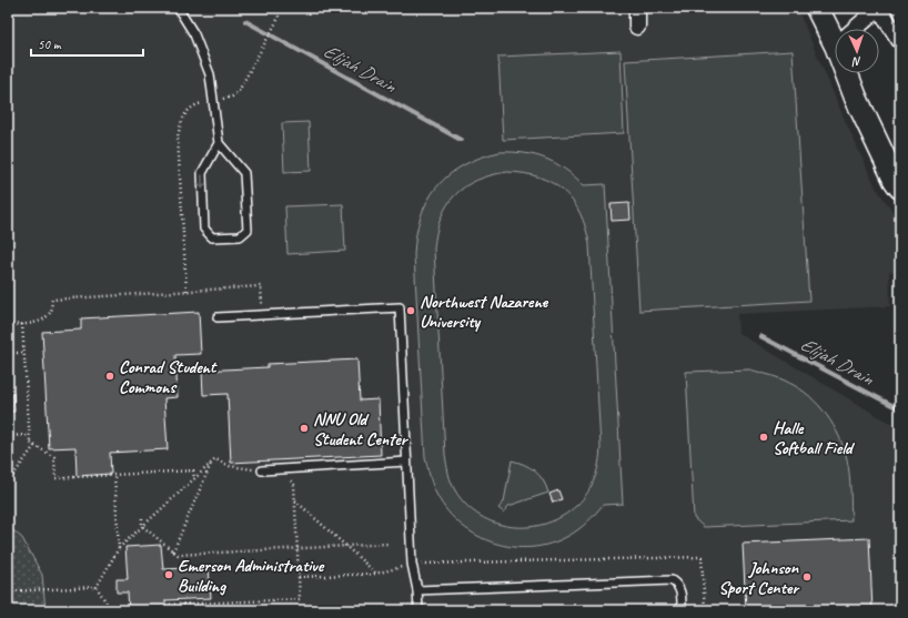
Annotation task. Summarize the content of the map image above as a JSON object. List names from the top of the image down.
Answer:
{
  "water": ["Elijah Drain"],
  "places": [
    "Northwest Nazarene University",
    "Conrad Student Commons",
    "NNU Old Student Center",
    "Halle Softball Field",
    "Emerson Administrative Building",
    "Johnson Sport Center"
  ],
  "scale_bar": "50 m",
  "north": "bottom"
}
